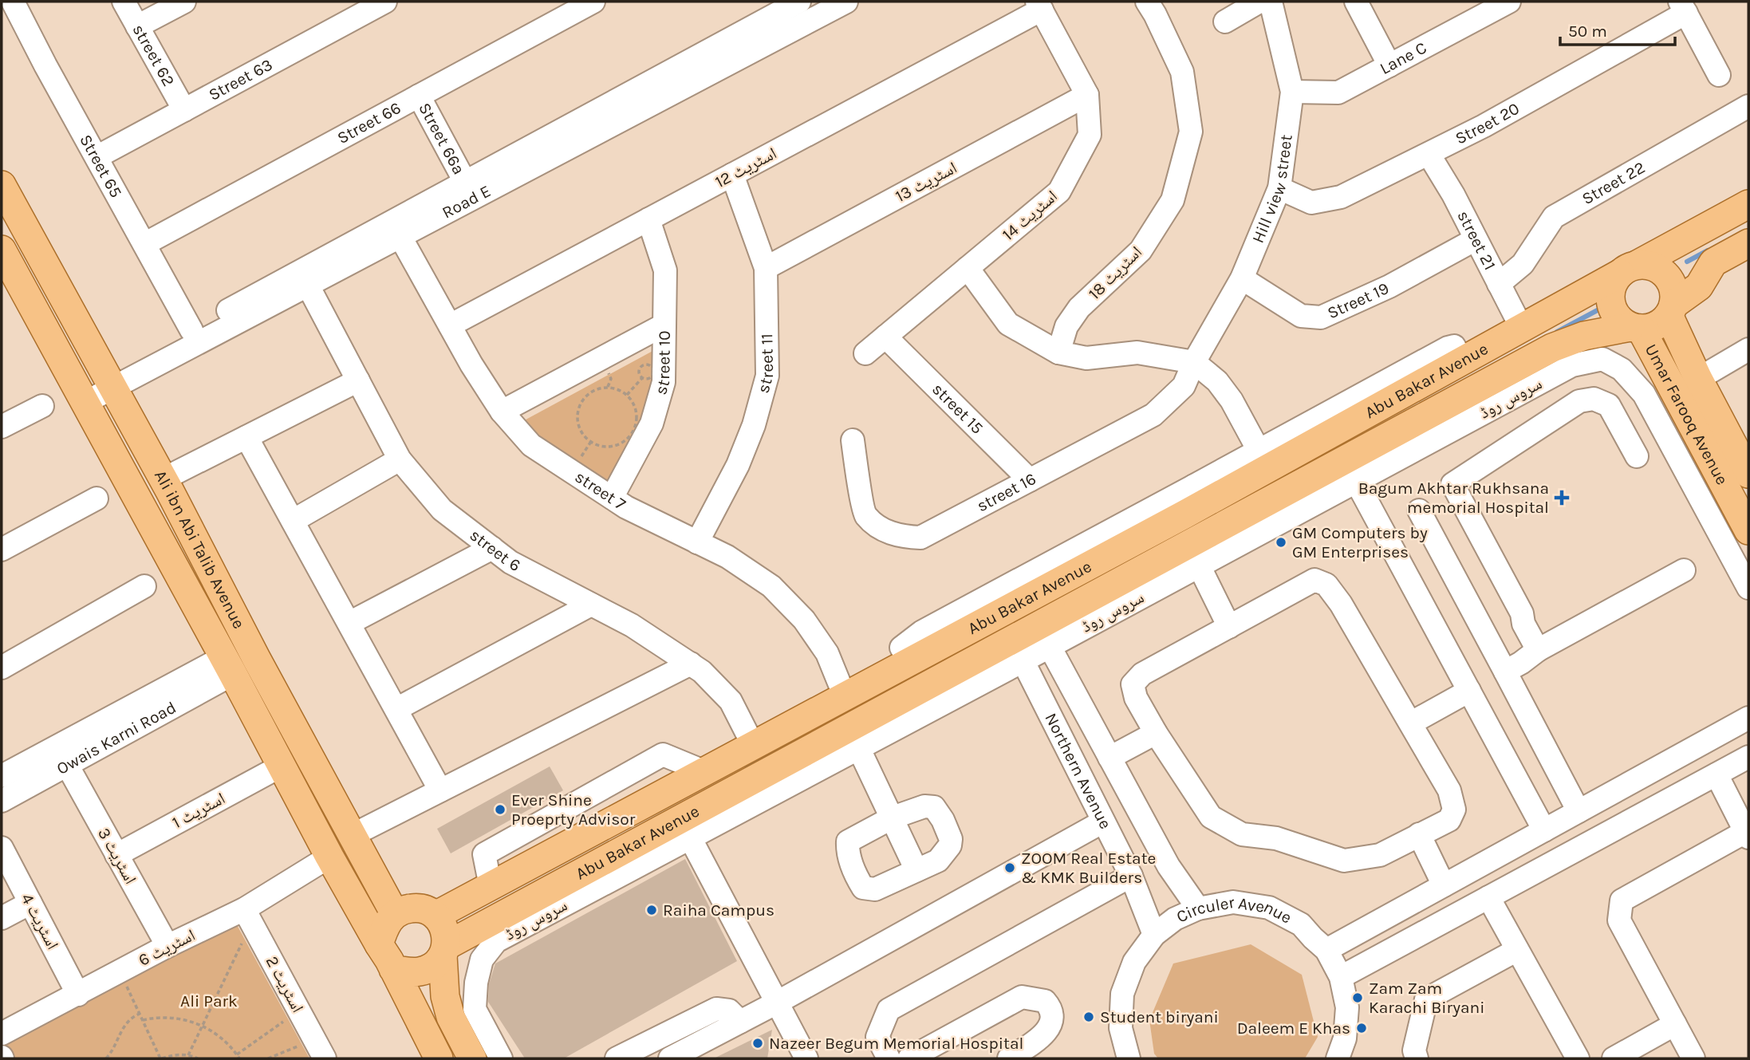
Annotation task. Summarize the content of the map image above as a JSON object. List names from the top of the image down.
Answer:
{
  "streets": {
    "main road": ["Abu Bakar Avenue", "Umar Farooq Avenue", "Ali ibn Abi Talib Avenue"],
    "street": [
      "street 62",
      "Lane C",
      "Street 63",
      "Street 66",
      "Street 20",
      "Street 66a",
      "Street 65",
      "اسٹریٹ 12",
      "اسٹریٹ 13",
      "Street 22",
      "Hill view street",
      "Road E",
      "اسٹریٹ 14",
      "street 21",
      "اسٹریٹ 18",
      "Street 19",
      "street 10",
      "street 11",
      "سروس روڈ",
      "street 15",
      "street 7",
      "street 16",
      "street 6",
      "Owais Karni Road",
      "Northern Avenue",
      "اسٹریٹ 1",
      "اسٹریٹ 3",
      "اسٹریٹ 4",
      "Circuler Avenue",
      "اسٹریٹ 6",
      "اسٹریٹ 2"
    ]
  },
  "crossings": [
    ["street 62", "Street 63"],
    ["Lane C", "Hill view street"],
    ["Street 63", "Street 65"],
    ["Street 66", "Street 66a"],
    ["Street 66", "Street 65"],
    ["Street 20", "Hill view street"],
    ["Street 20", "street 21"],
    ["Street 66a", "Road E"],
    ["Street 65", "Road E"],
    ["اسٹریٹ 12", "اسٹریٹ 14"],
    ["اسٹریٹ 12", "street 10"],
    ["اسٹریٹ 12", "street 11"],
    ["اسٹریٹ 12", "street 7"],
    ["اسٹریٹ 13", "اسٹریٹ 14"],
    ["اسٹریٹ 13", "street 11"],
    ["Street 22", "street 21"],
    ["Hill view street", "Street 19"],
    ["Hill view street", "street 16"],
    ["Road E", "street 7"],
    ["Road E", "Ali ibn Abi Talib Avenue"],
    ["Road E", "street 6"],
    ["اسٹریٹ 14", "street 15"],
    ["street 21", "Street 19"],
    ["street 21", "Abu Bakar Avenue"],
    ["street 10", "street 7"],
    ["street 11", "street 7"],
    ["Abu Bakar Avenue", "سروس روڈ"],
    ["Abu Bakar Avenue", "Umar Farooq Avenue"],
    ["Abu Bakar Avenue", "street 7"],
    ["Abu Bakar Avenue", "Ali ibn Abi Talib Avenue"],
    ["Abu Bakar Avenue", "street 6"],
    ["Abu Bakar Avenue", "Northern Avenue"],
    ["سروس روڈ", "Northern Avenue"],
    ["street 15", "street 16"],
    ["Ali ibn Abi Talib Avenue", "Owais Karni Road"],
    ["Ali ibn Abi Talib Avenue", "اسٹریٹ 1"],
    ["Ali ibn Abi Talib Avenue", "اسٹریٹ 6"],
    ["Owais Karni Road", "اسٹریٹ 3"],
    ["Northern Avenue", "Circuler Avenue"],
    ["اسٹریٹ 1", "اسٹریٹ 3"],
    ["اسٹریٹ 3", "اسٹریٹ 6"],
    ["اسٹریٹ 4", "اسٹریٹ 6"],
    ["اسٹریٹ 6", "اسٹریٹ 2"]
  ],
  "parks": ["Ali Park"],
  "places": {
    "health": ["Bagum Akhtar Rukhsana memorial Hospital"],
    "other": [
      "GM Computers by GM Enterprises",
      "Ever Shine Proeprty Advisor",
      "ZOOM Real Estate & KMK Builders",
      "Raiha Campus",
      "Zam Zam Karachi Biryani",
      "Student biryani",
      "Daleem E Khas",
      "Nazeer Begum Memorial Hospital"
    ]
  },
  "scale_bar": "50 m"
}
